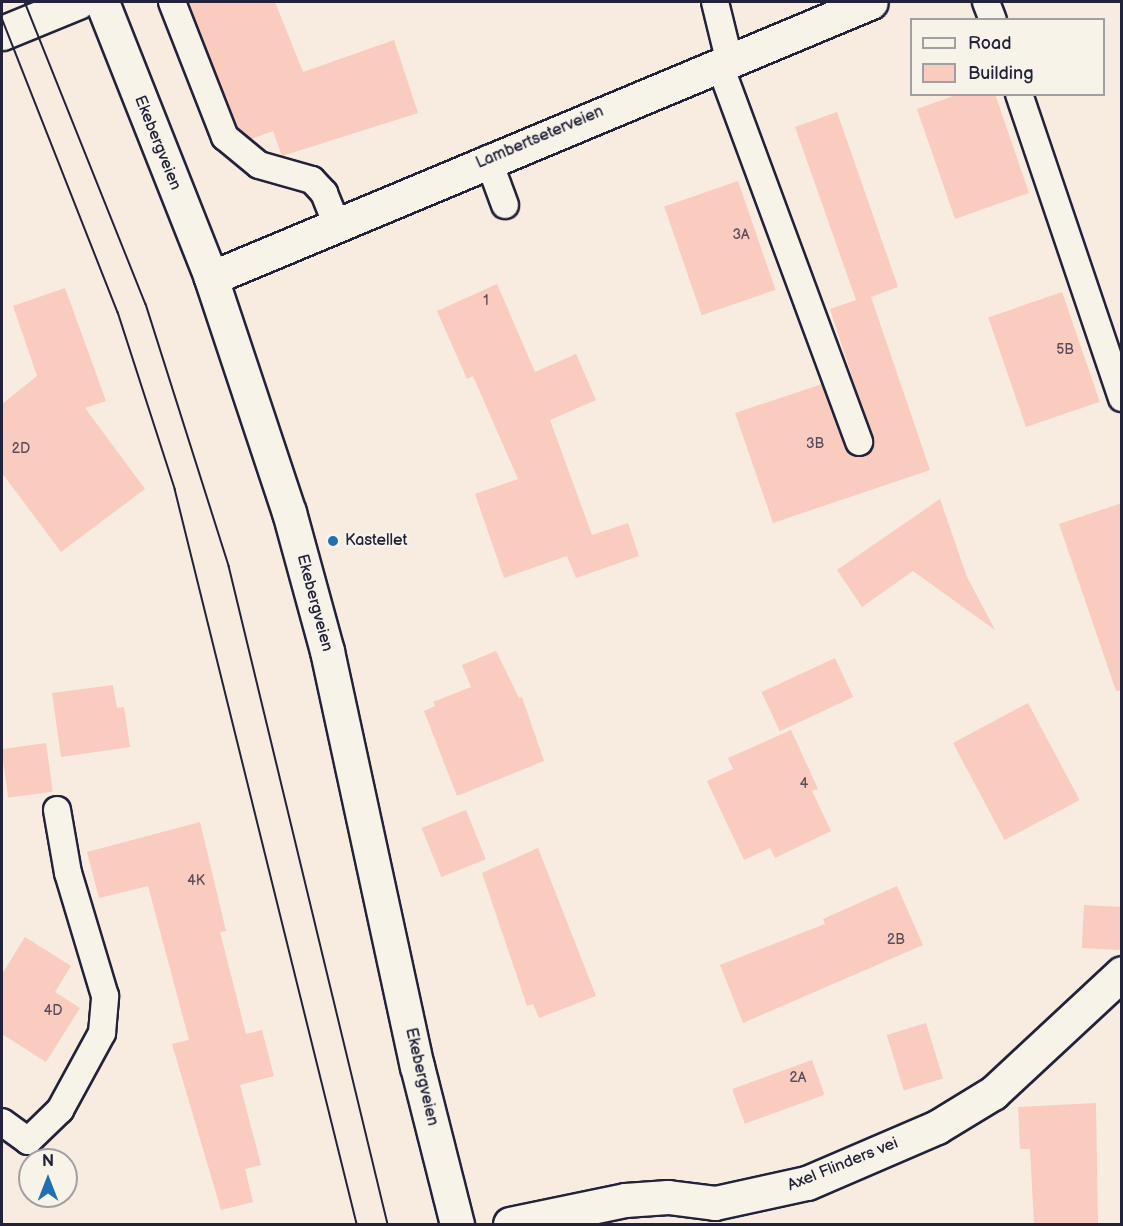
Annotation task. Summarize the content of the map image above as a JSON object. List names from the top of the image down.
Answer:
{
  "streets": {
    "main road": ["Lambertseterveien", "Ekebergveien", "Axel Flinders vei"]
  },
  "crossings": [
    ["Lambertseterveien", "Ekebergveien"]
  ],
  "places": ["Kastellet"],
  "house_numbers": [
    "3A",
    "1",
    "5B",
    "3B",
    "2D",
    "4",
    "4K",
    "2B",
    "4D",
    "2A"
  ],
  "legend": ["Road", "Building"],
  "north": "top"
}
